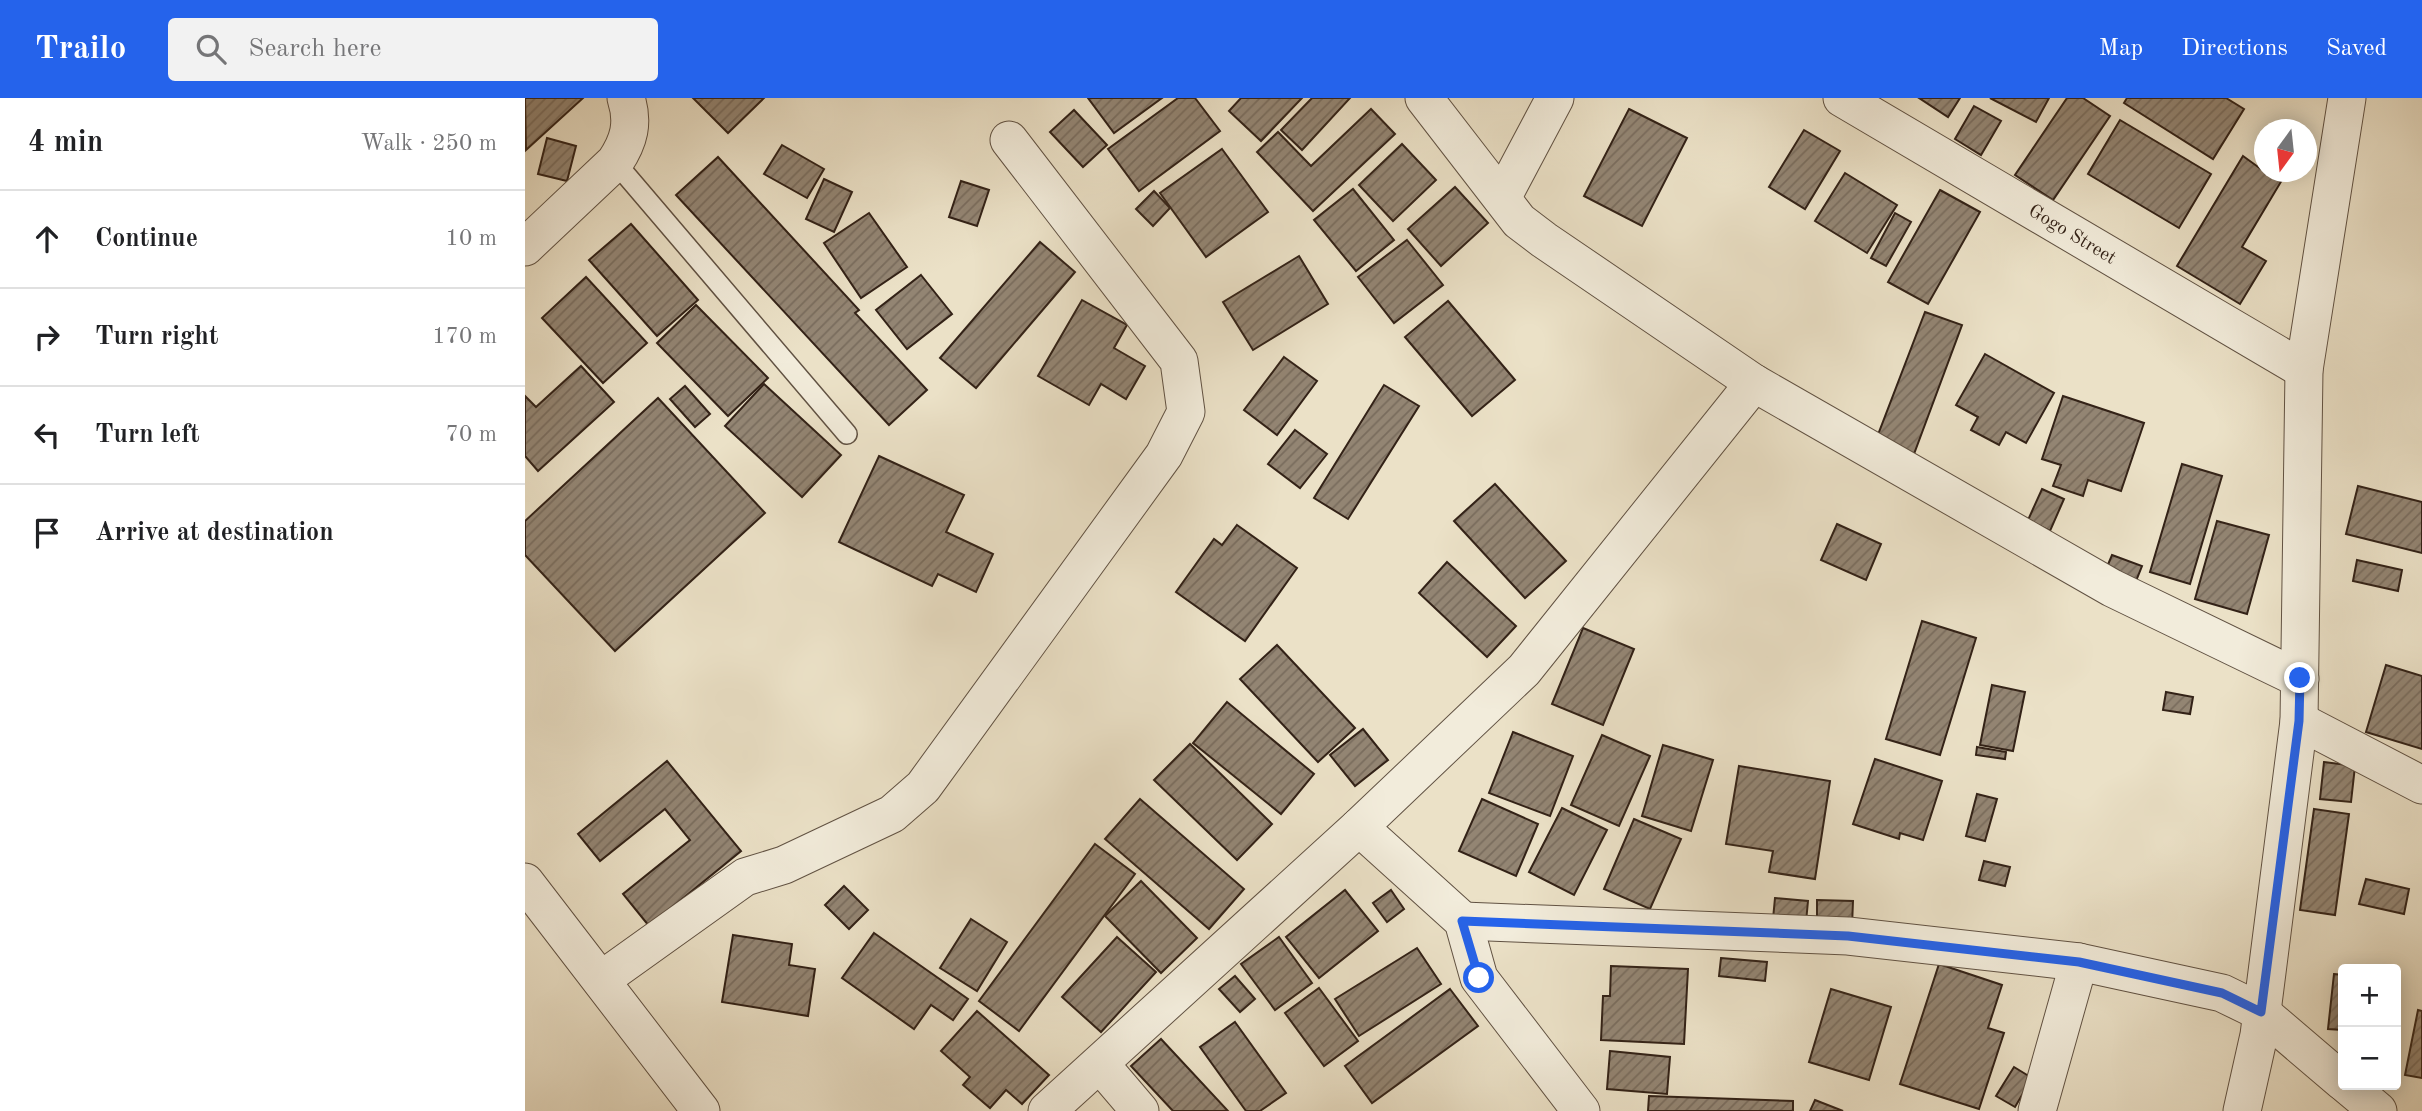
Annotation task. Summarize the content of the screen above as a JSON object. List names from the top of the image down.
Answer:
{
  "streets": {
    "street": ["Gogo Street"]
  },
  "north": "bottom",
  "page": {
    "header": "Trailo",
    "search": "Search here",
    "nav": ["Map", "Directions", "Saved"],
    "heading": ["4 min", "Walk · 250 m"],
    "list": [
      ["Continue", "10 m"],
      ["Turn right", "170 m"],
      ["Turn left", "70 m"],
      "Arrive at destination"
    ],
    "map_buttons": ["+", "−"]
  }
}
